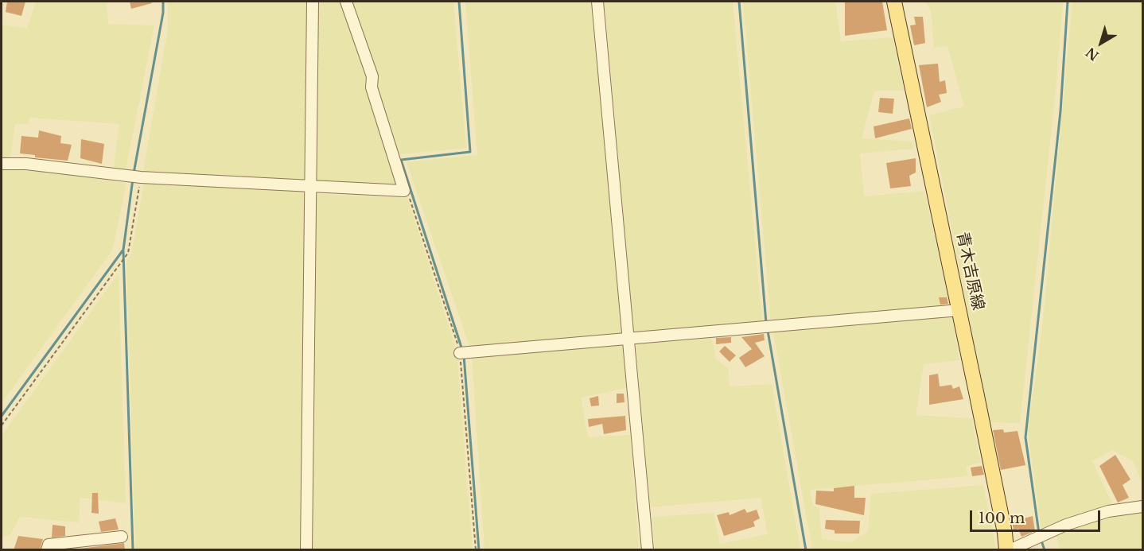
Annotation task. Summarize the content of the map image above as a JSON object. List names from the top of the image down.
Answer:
{
  "streets": {
    "main road": ["青木吉原線"]
  },
  "scale_bar": "100 m",
  "north": "bottom left"
}
